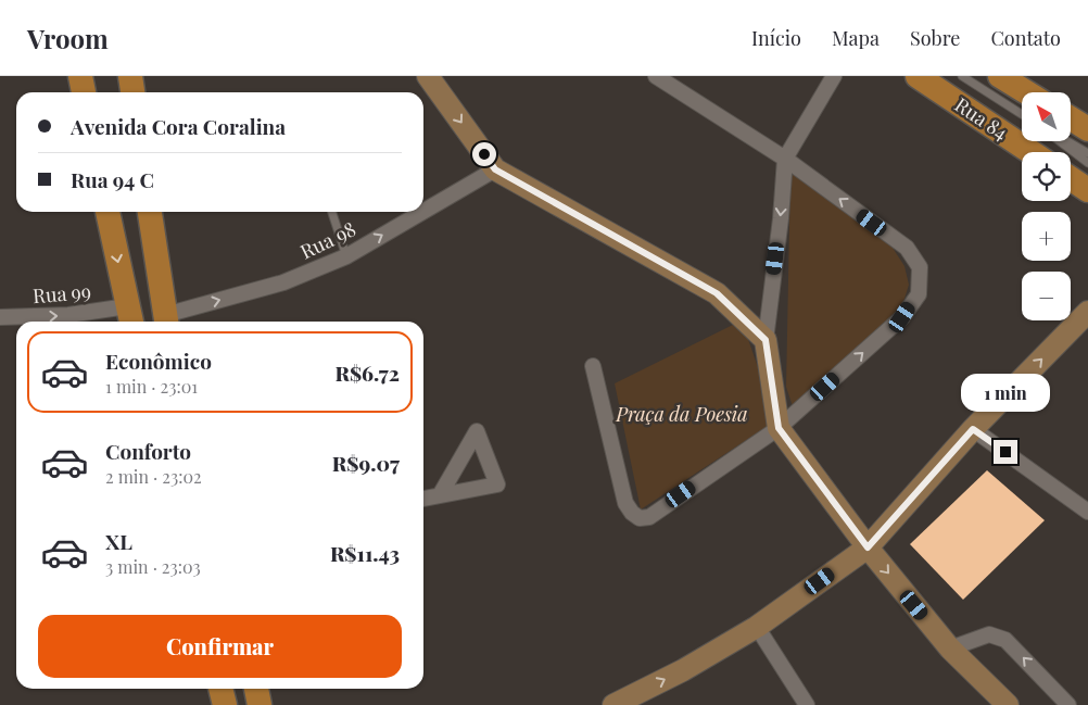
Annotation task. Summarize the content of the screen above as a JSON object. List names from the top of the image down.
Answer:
{
  "streets": {
    "main road": ["Rua 84"],
    "street": ["Rua 98", "Rua 99"]
  },
  "one_way": ["Rua 98", "Rua 99"],
  "parks": ["Praça da Poesia"],
  "north": "top left",
  "page": {
    "header": "Vroom",
    "nav": [
      "Início",
      "Mapa",
      "Sobre",
      "Contato"
    ],
    "map_buttons": ["+", "−"],
    "banner": ["Avenida Cora Coralina", "Rua 94 C"],
    "list": [
      {
        "name": "Econômico",
        "note": "1 min · 23:01",
        "value": "R$6.72"
      },
      {
        "name": "Conforto",
        "note": "2 min · 23:02",
        "value": "R$9.07"
      },
      {
        "name": "XL",
        "note": "3 min · 23:03",
        "value": "R$11.43"
      }
    ],
    "bubble": "1 min",
    "buttons": "Confirmar"
  }
}
